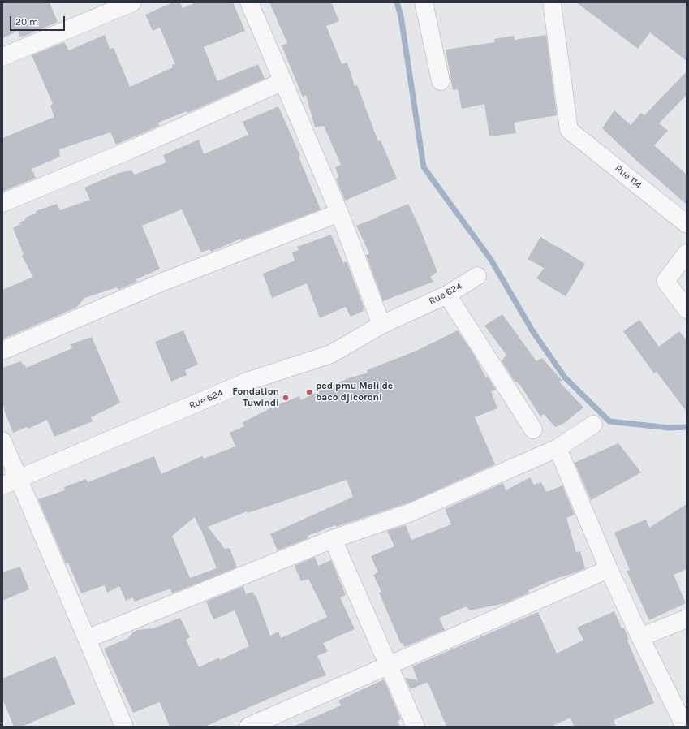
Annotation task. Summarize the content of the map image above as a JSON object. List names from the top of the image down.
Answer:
{
  "streets": {
    "street": ["Rue 114", "Rue 624"]
  },
  "places": ["pcd pmu Mali de baco djicoroni", "Fondation Tuwindi"],
  "scale_bar": "20 m"
}
